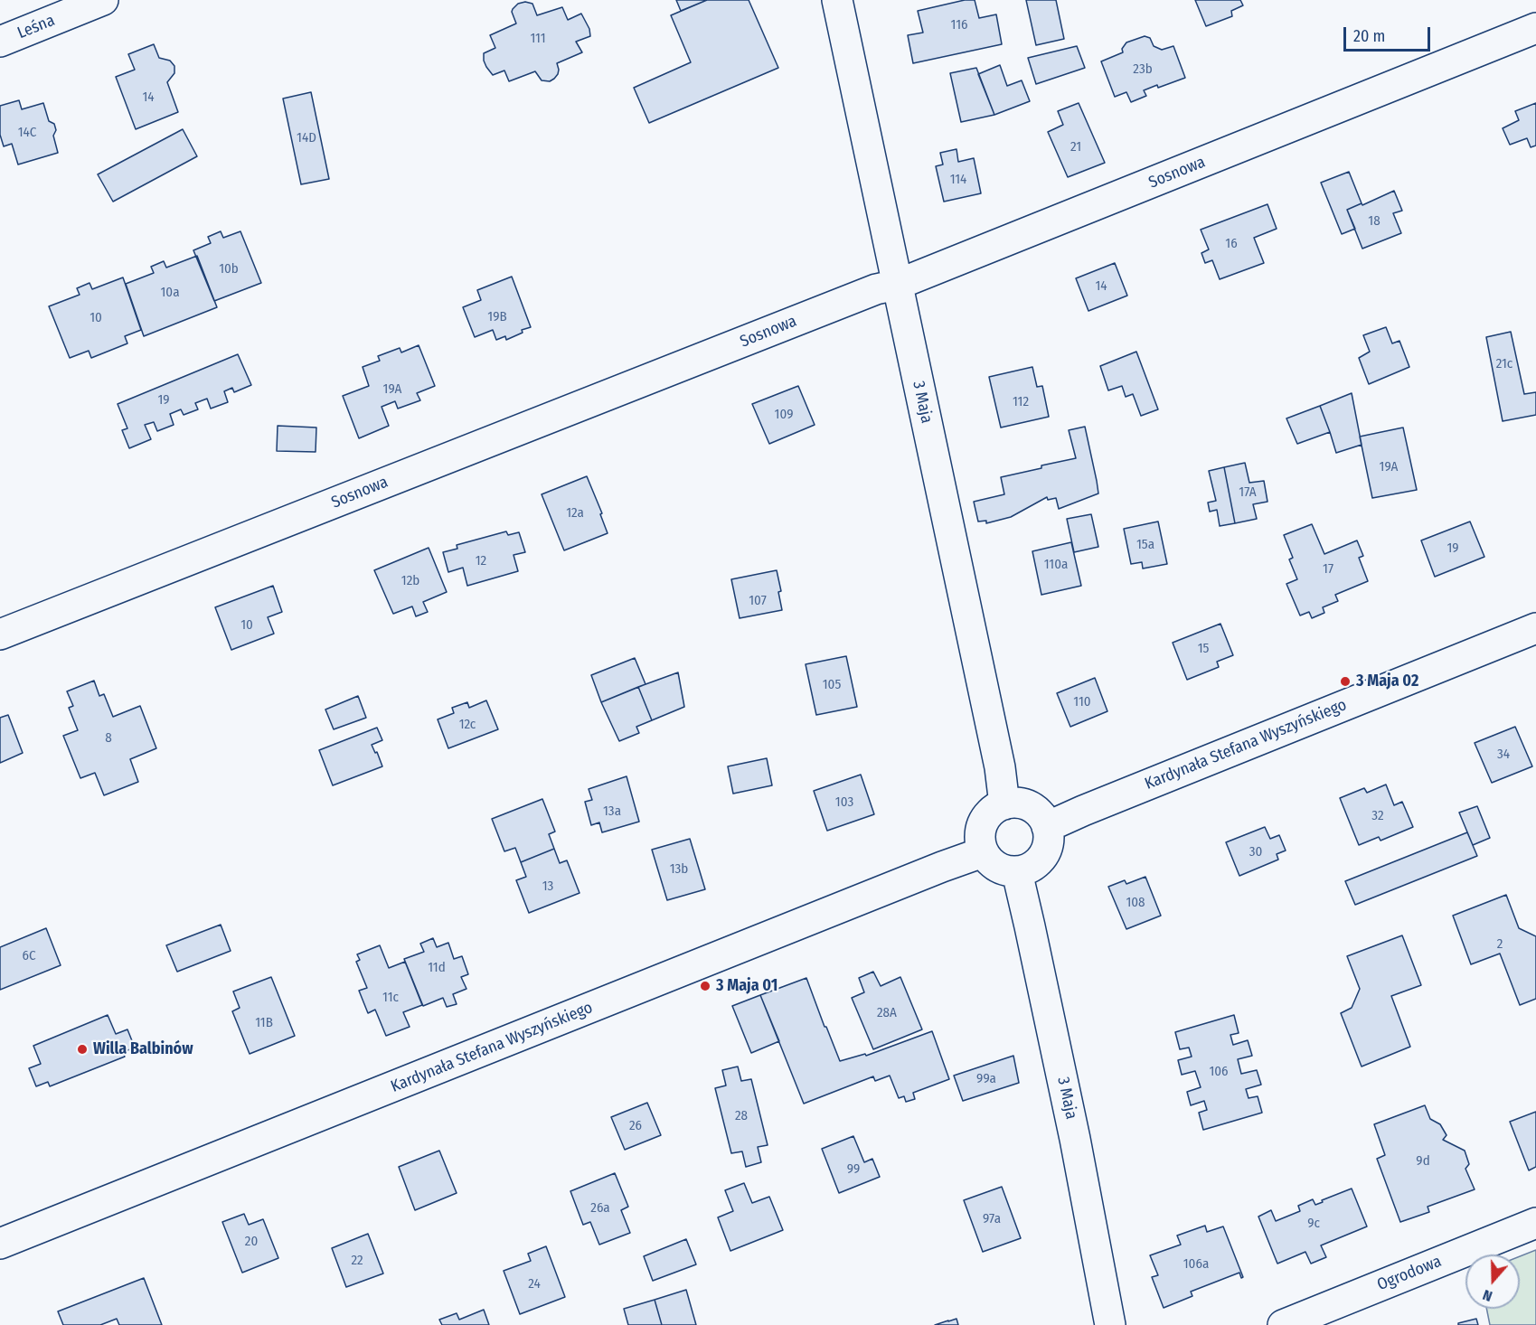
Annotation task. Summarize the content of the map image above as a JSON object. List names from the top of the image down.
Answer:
{
  "streets": {
    "street": [
      "Leśna",
      "Sosnowa",
      "3 Maja",
      "Kardynała Stefana Wyszyńskiego",
      "Ogrodowa"
    ]
  },
  "crossings": [
    ["Sosnowa", "3 Maja"],
    ["3 Maja", "Kardynała Stefana Wyszyńskiego"]
  ],
  "places": ["3 Maja 02", "3 Maja 01", "Willa Balbinów"],
  "house_numbers": [
    "116",
    "111",
    "23b",
    "14",
    "14C",
    "14D",
    "21",
    "114",
    "18",
    "16",
    "10b",
    "14",
    "10a",
    "19B",
    "10",
    "21c",
    "19A",
    "19",
    "112",
    "109",
    "19A",
    "17A",
    "12a",
    "15a",
    "19",
    "12",
    "110a",
    "17",
    "12b",
    "107",
    "10",
    "15",
    "105",
    "110",
    "12c",
    "8",
    "34",
    "103",
    "13a",
    "32",
    "30",
    "13b",
    "13",
    "108",
    "2",
    "6C",
    "11d",
    "11c",
    "28A",
    "11B",
    "106",
    "99a",
    "28",
    "26",
    "9d",
    "99",
    "26a",
    "97a",
    "9c",
    "20",
    "22",
    "106a",
    "24"
  ],
  "scale_bar": "20 m",
  "north": "bottom"
}
